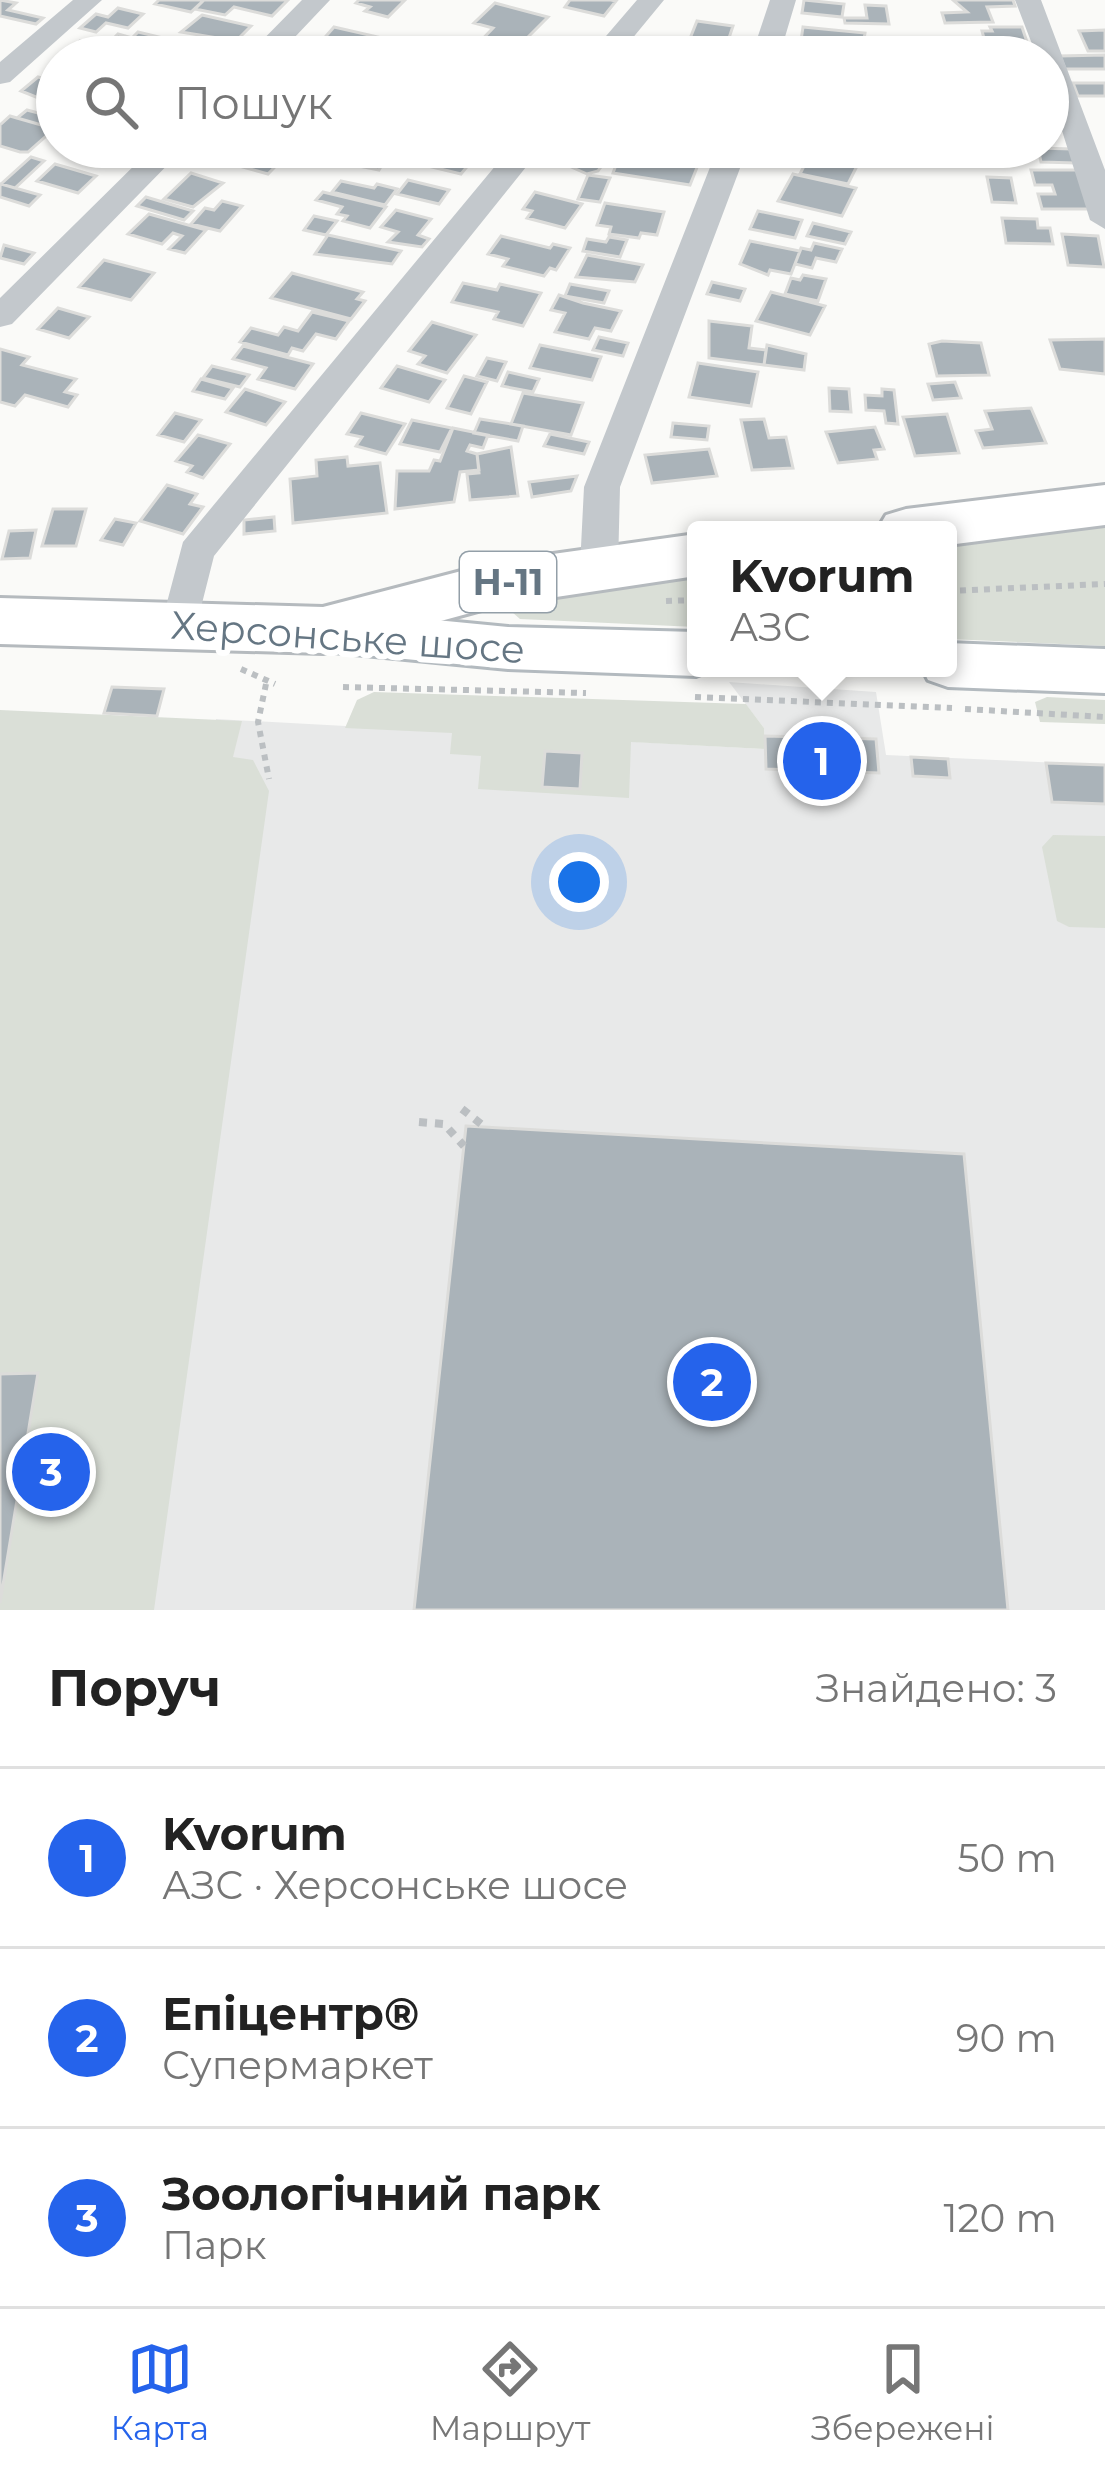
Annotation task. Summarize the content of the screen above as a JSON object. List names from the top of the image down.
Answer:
{
  "streets": {
    "main road": ["Н-11", "Херсонське шосе"]
  },
  "crossings": [
    ["Н-11", "Херсонське шосе"]
  ],
  "page": {
    "search": "Пошук",
    "popup": ["Kvorum", "АЗС"],
    "pins": ["1", "2", "3"],
    "heading": ["Поруч", "Знайдено: 3"],
    "list": [
      {
        "mark": "1",
        "name": "Kvorum",
        "note": "АЗС · Херсонське шосе",
        "value": "50 m"
      },
      {
        "mark": "2",
        "name": "Епіцентр®",
        "note": "Супермаркет",
        "value": "90 m"
      },
      {
        "mark": "3",
        "name": "Зоологічний парк",
        "note": "Парк",
        "value": "120 m"
      }
    ],
    "nav": ["Карта", "Маршрут", "Збережені"]
  }
}
